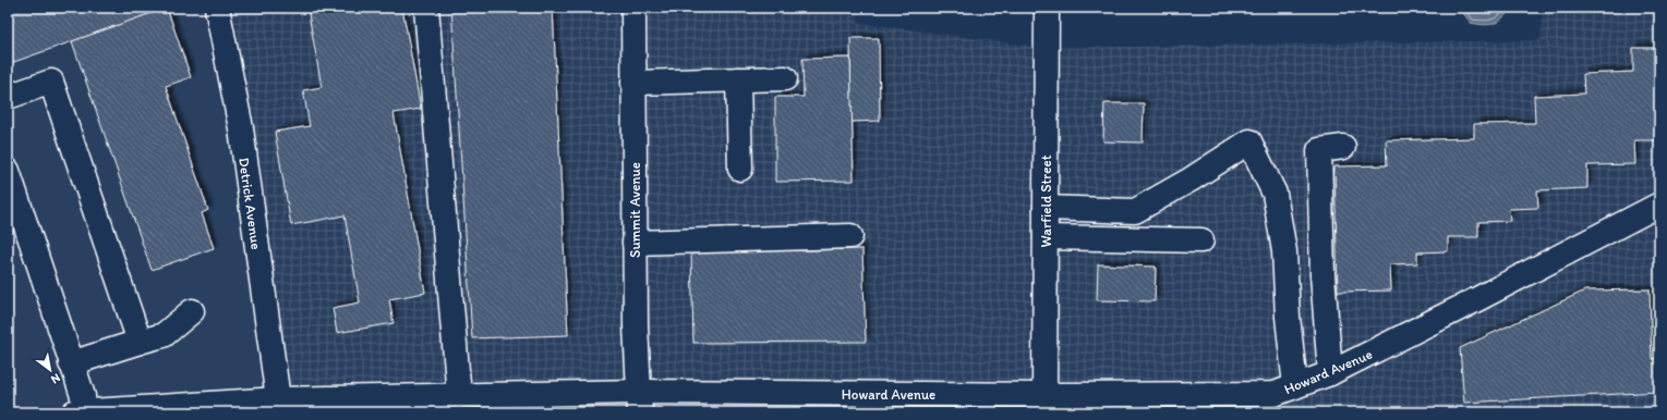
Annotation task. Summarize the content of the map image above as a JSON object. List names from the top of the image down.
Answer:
{
  "streets": {
    "street": [
      "Warfield Street",
      "Detrick Avenue",
      "Summit Avenue",
      "Howard Avenue"
    ]
  },
  "crossings": [
    ["Warfield Street", "Howard Avenue"],
    ["Detrick Avenue", "Howard Avenue"],
    ["Summit Avenue", "Howard Avenue"]
  ],
  "north": "bottom right"
}
